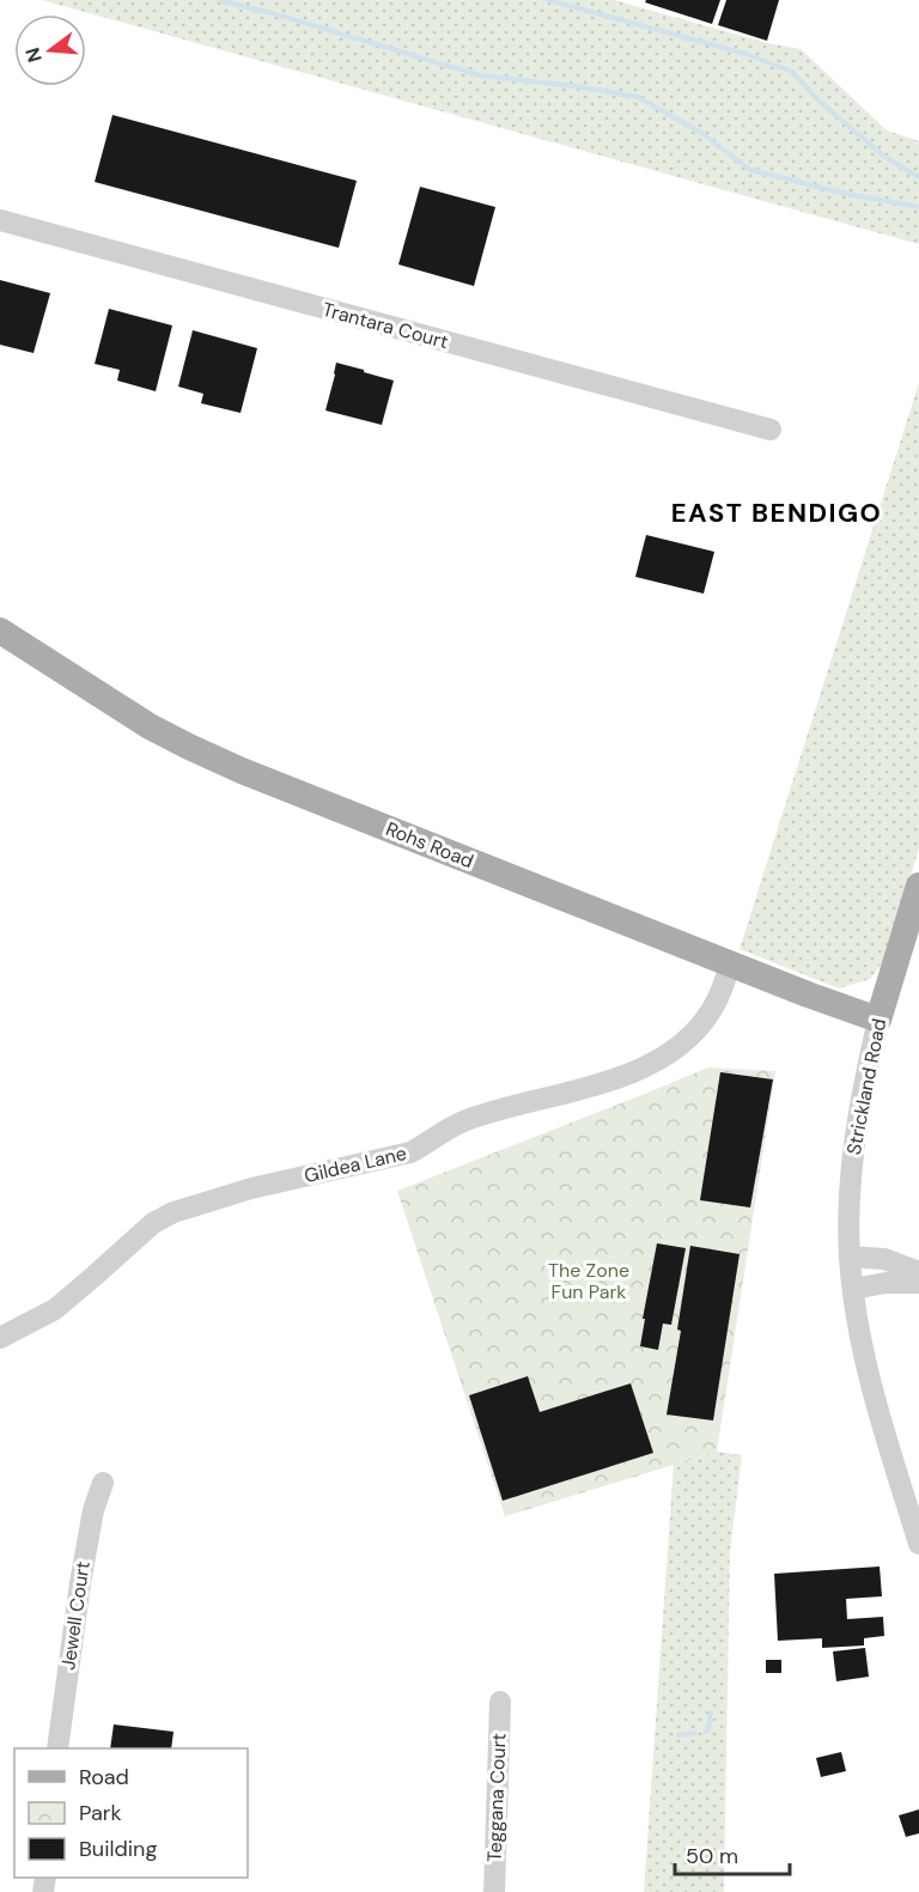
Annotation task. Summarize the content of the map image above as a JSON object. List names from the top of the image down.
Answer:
{
  "streets": {
    "main road": ["Rohs Road", "Strickland Road"],
    "street": [
      "Trantara Court",
      "Gildea Lane",
      "Jewell Court",
      "Teggana Court"
    ]
  },
  "crossings": [
    ["Rohs Road", "Strickland Road"],
    ["Rohs Road", "Gildea Lane"]
  ],
  "districts": ["EAST BENDIGO"],
  "parks": ["The Zone Fun Park"],
  "legend": ["Road", "Park", "Building"],
  "scale_bar": "50 m",
  "north": "left"
}
